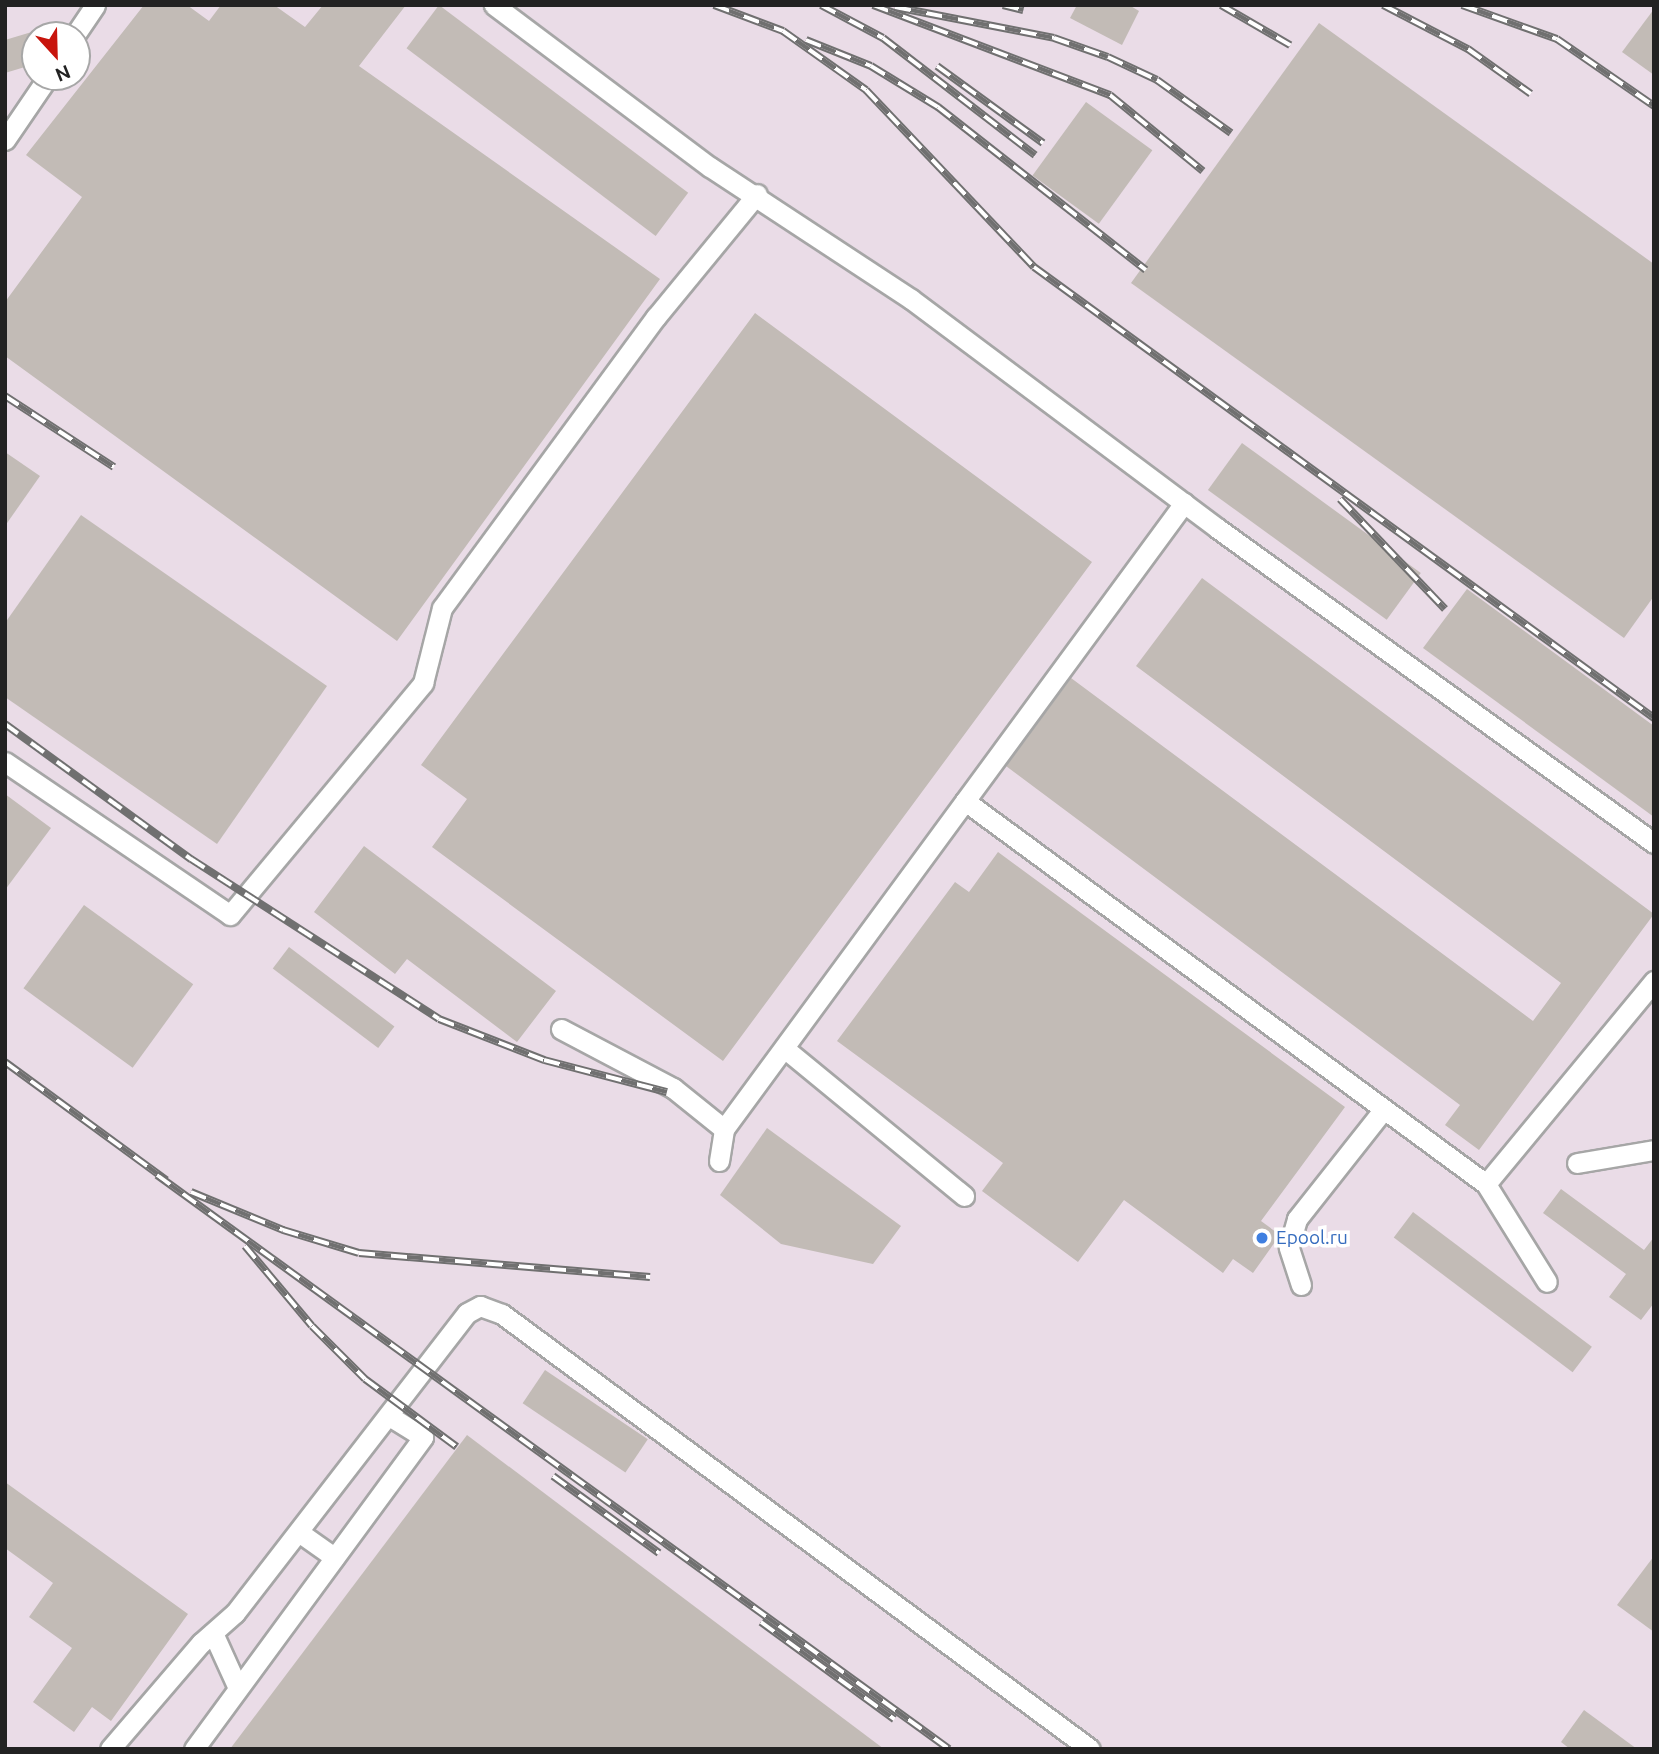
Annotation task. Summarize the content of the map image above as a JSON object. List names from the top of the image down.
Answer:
{
  "places": ["Epool.ru"],
  "north": "bottom"
}
